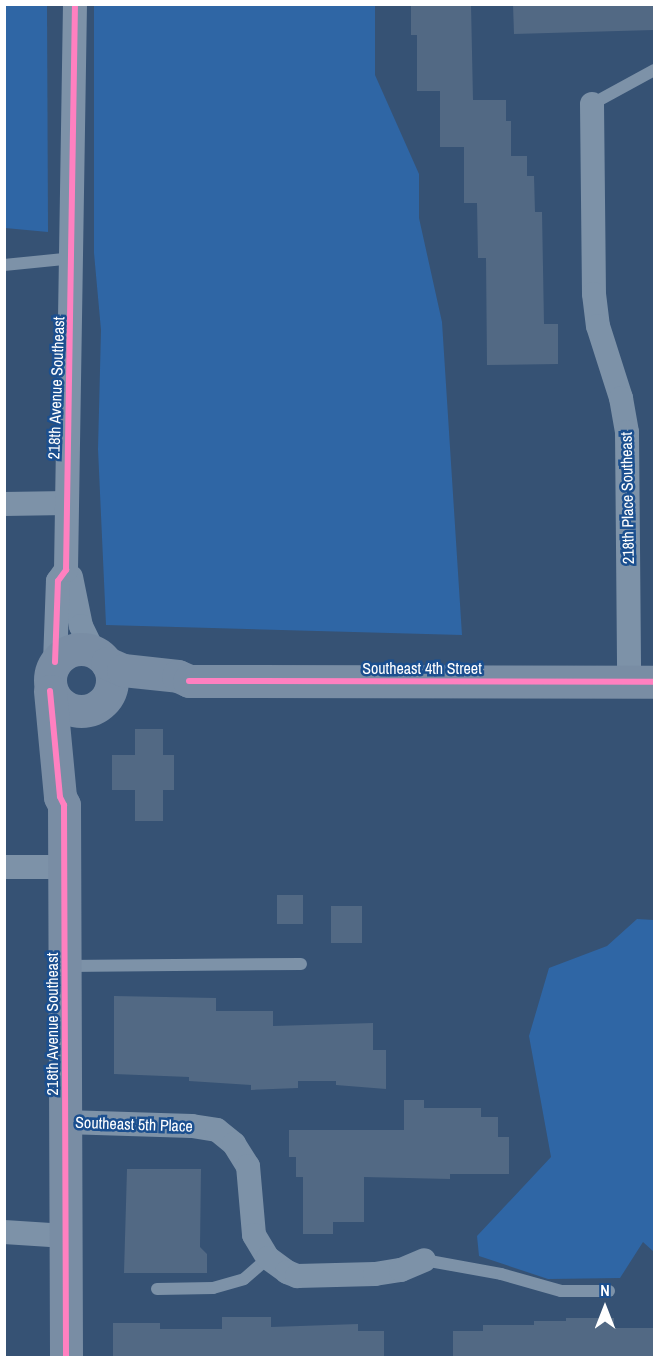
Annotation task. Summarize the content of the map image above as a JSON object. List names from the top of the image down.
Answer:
{
  "streets": {
    "street": [
      "218th Avenue Southeast",
      "218th Place Southeast",
      "Southeast 4th Street",
      "Southeast 5th Place"
    ]
  },
  "crossings": [
    ["218th Avenue Southeast", "Southeast 4th Street"],
    ["218th Avenue Southeast", "Southeast 5th Place"],
    ["218th Place Southeast", "Southeast 4th Street"]
  ],
  "north": "top"
}
